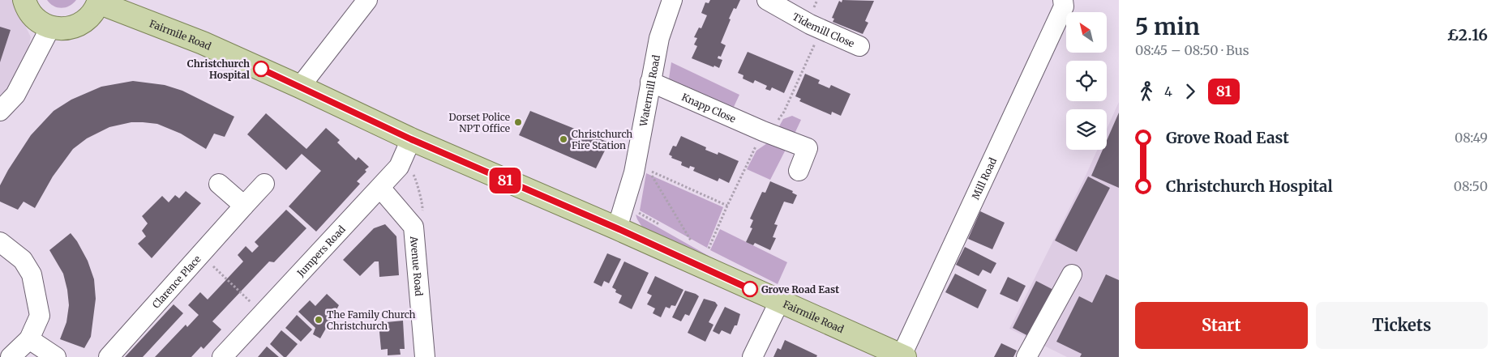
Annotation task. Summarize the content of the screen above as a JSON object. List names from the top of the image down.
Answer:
{
  "streets": {
    "main road": ["Fairmile Road"],
    "street": [
      "Tidemill Close",
      "Watermill Road",
      "Knapp Close",
      "Mill Road",
      "Jumpers Road",
      "Avenue Road",
      "Clarence Place"
    ]
  },
  "crossings": [
    ["Fairmile Road", "Watermill Road"],
    ["Fairmile Road", "Mill Road"],
    ["Fairmile Road", "Jumpers Road"],
    ["Watermill Road", "Knapp Close"],
    ["Jumpers Road", "Avenue Road"]
  ],
  "places": [
    "Christchurch Hospital",
    "Dorset Police NPT Office",
    "Christchurch Fire Station",
    "Grove Road East",
    "The Family Church Christchurch"
  ],
  "lines": ["bus line 81"],
  "north": "top left",
  "page": {
    "on_map": "81",
    "heading": ["5 min", "08:45 – 08:50 · Bus", "£2.16"],
    "legs": ["4", "81"],
    "list": [
      {
        "name": "Grove Road East",
        "value": "08:49"
      },
      {
        "name": "Christchurch Hospital",
        "value": "08:50"
      }
    ],
    "buttons": ["Start", "Tickets"]
  }
}
